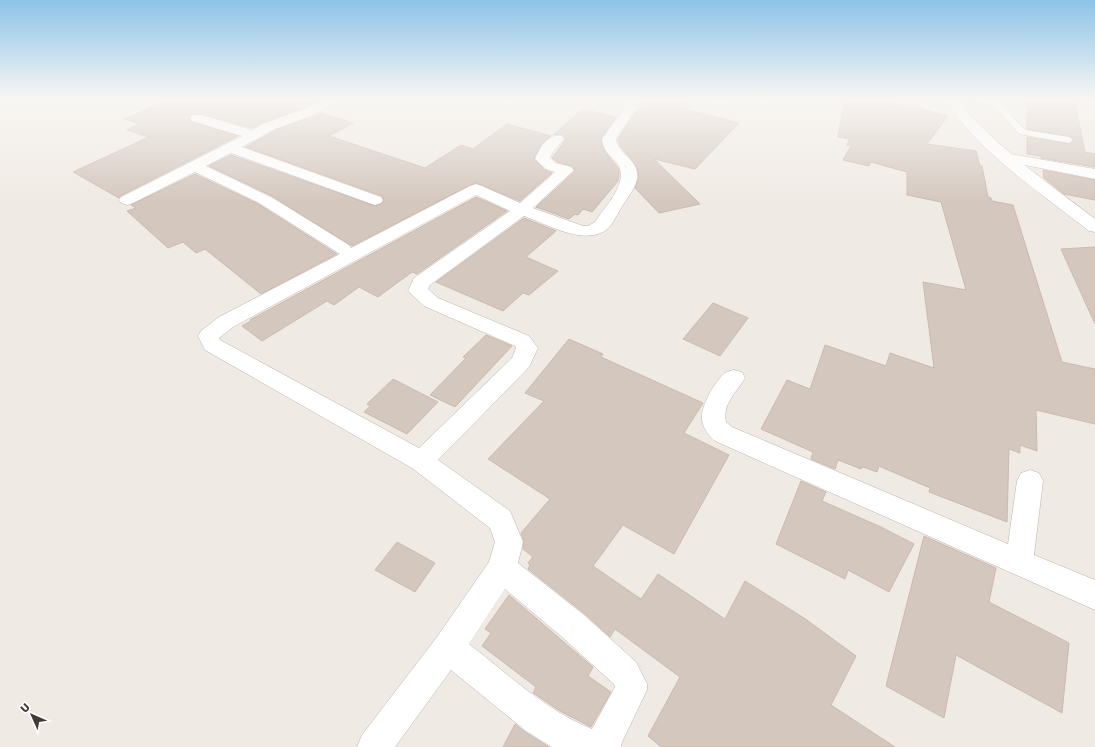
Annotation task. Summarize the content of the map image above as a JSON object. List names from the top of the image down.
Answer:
{
  "north": "top left"
}
